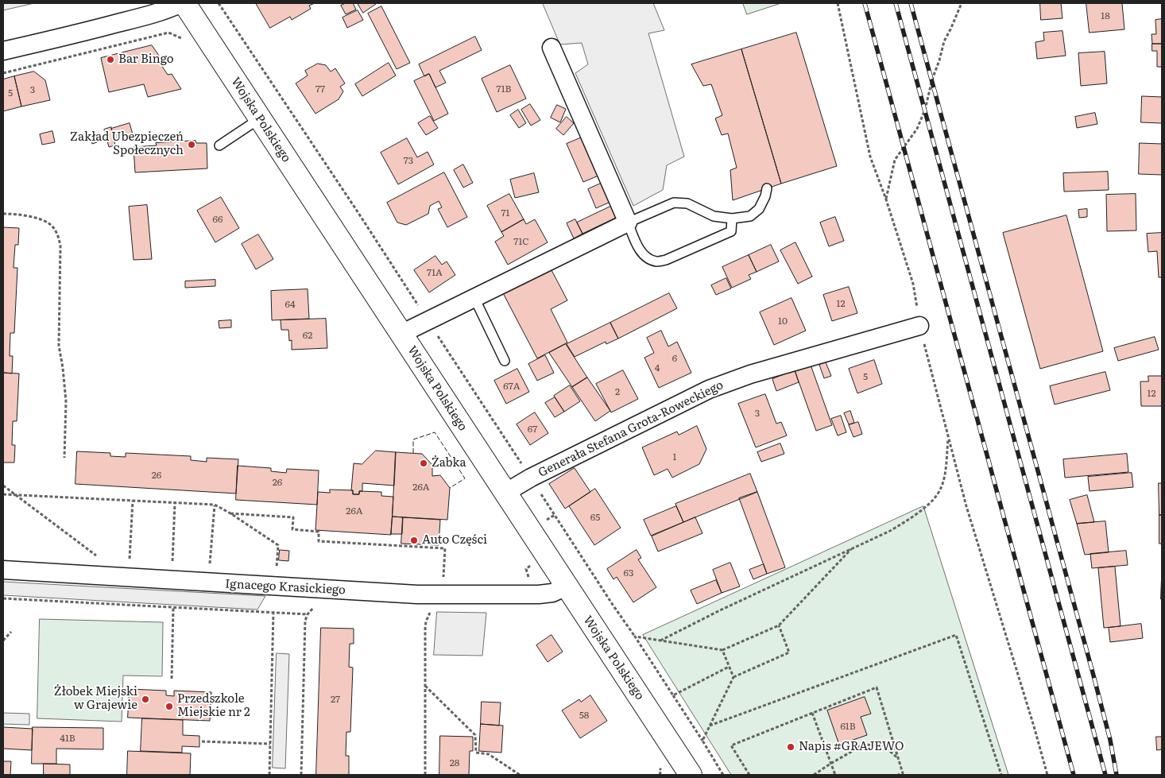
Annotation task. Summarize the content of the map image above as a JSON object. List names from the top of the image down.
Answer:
{
  "streets": {
    "main road": ["Wojska Polskiego"],
    "street": ["Generała Stefana Grota-Roweckiego", "Ignacego Krasickiego"]
  },
  "crossings": [
    ["Wojska Polskiego", "Generała Stefana Grota-Roweckiego"],
    ["Wojska Polskiego", "Ignacego Krasickiego"]
  ],
  "places": [
    "Bar Bingo",
    "Zakład Ubezpieczeń Społecznych",
    "Żabka",
    "Auto Części",
    "Żłobek Miejski w Grajewie",
    "Przedszkole Miejskie nr 2",
    "Napis #GRAJEWO"
  ],
  "house_numbers": [
    "18",
    "77",
    "71B",
    "3",
    "5",
    "73",
    "71",
    "66",
    "71C",
    "71A",
    "12",
    "64",
    "10",
    "62",
    "6",
    "4",
    "5",
    "67A",
    "2",
    "12",
    "3",
    "67",
    "1",
    "26",
    "26",
    "26A",
    "26A",
    "65",
    "63",
    "27",
    "58",
    "61B",
    "41B",
    "28"
  ]
}
